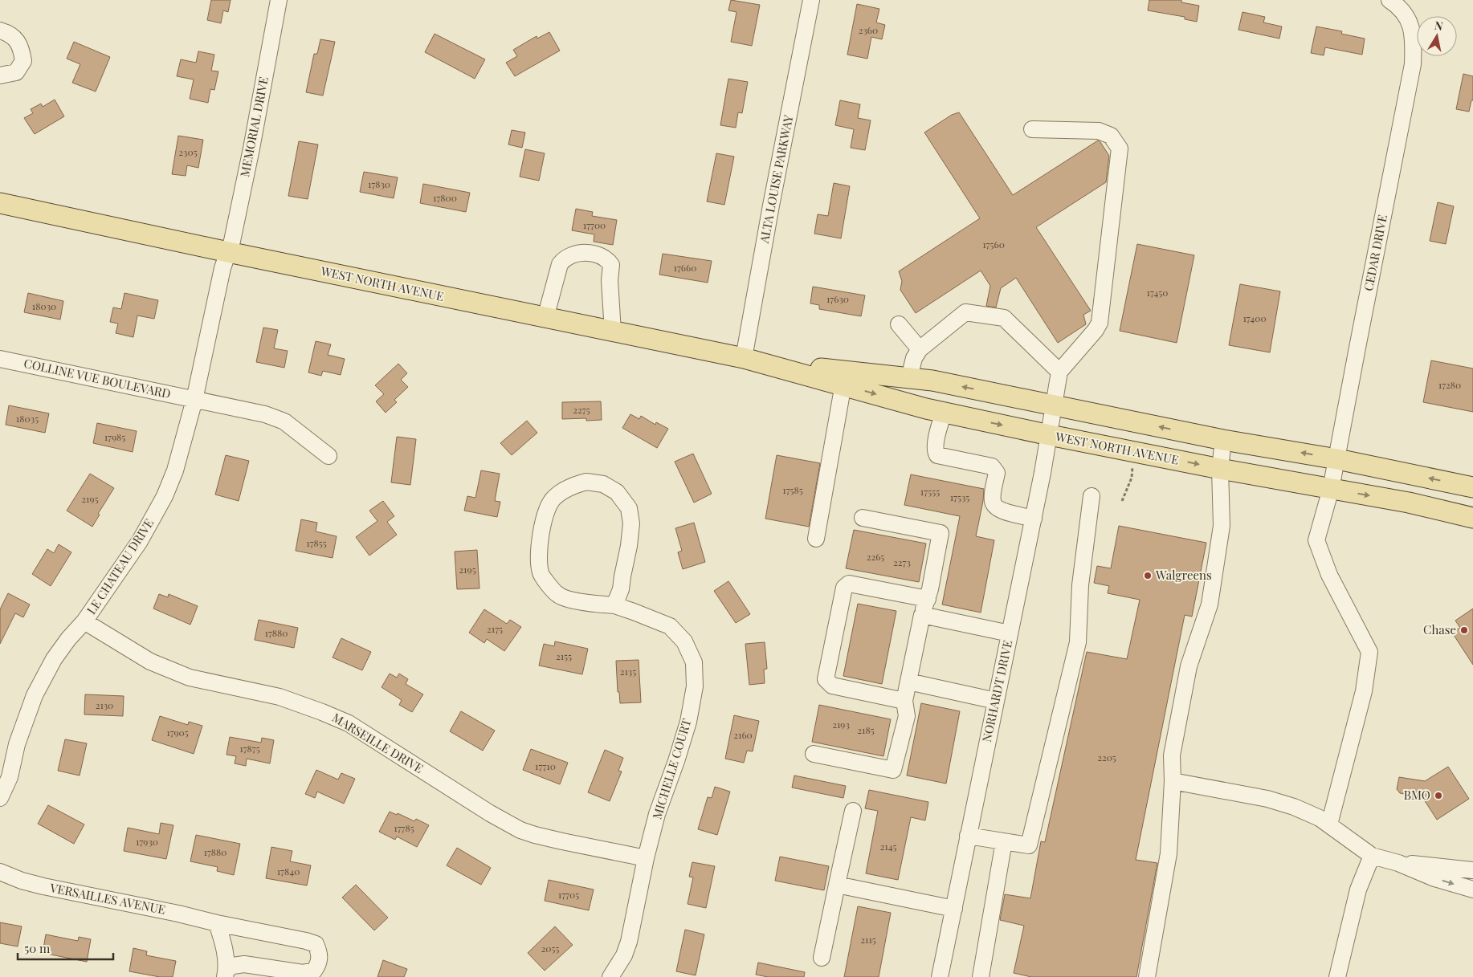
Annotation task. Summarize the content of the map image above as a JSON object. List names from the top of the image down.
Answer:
{
  "streets": {
    "main road": ["WEST NORTH AVENUE"],
    "street": [
      "MEMORIAL DRIVE",
      "ALTA LOUISE PARKWAY",
      "CEDAR DRIVE",
      "COLLINE VUE BOULEVARD",
      "LE CHATEAU DRIVE",
      "NORHARDT DRIVE",
      "MARSEILLE DRIVE",
      "MICHELLE COURT",
      "VERSAILLES AVENUE"
    ]
  },
  "crossings": [
    ["MEMORIAL DRIVE", "WEST NORTH AVENUE"],
    ["MEMORIAL DRIVE", "LE CHATEAU DRIVE"],
    ["ALTA LOUISE PARKWAY", "WEST NORTH AVENUE"],
    ["CEDAR DRIVE", "WEST NORTH AVENUE"],
    ["WEST NORTH AVENUE", "LE CHATEAU DRIVE"],
    ["WEST NORTH AVENUE", "NORHARDT DRIVE"],
    ["COLLINE VUE BOULEVARD", "LE CHATEAU DRIVE"],
    ["LE CHATEAU DRIVE", "MARSEILLE DRIVE"],
    ["MARSEILLE DRIVE", "MICHELLE COURT"]
  ],
  "places": ["Walgreens", "Chase", "BMO"],
  "house_numbers": [
    "2360",
    "2305",
    "17830",
    "17800",
    "17700",
    "17560",
    "17660",
    "17450",
    "17630",
    "18030",
    "17400",
    "17280",
    "2275",
    "18035",
    "17985",
    "17585",
    "17555",
    "17535",
    "2195",
    "17855",
    "2265",
    "2273",
    "2195",
    "2175",
    "17880",
    "2155",
    "2135",
    "2130",
    "2193",
    "2185",
    "17905",
    "2160",
    "17875",
    "2205",
    "17710",
    "17785",
    "17930",
    "2145",
    "17880",
    "17840",
    "17705",
    "2115",
    "2055"
  ],
  "scale_bar": "50 m",
  "north": "top"
}
